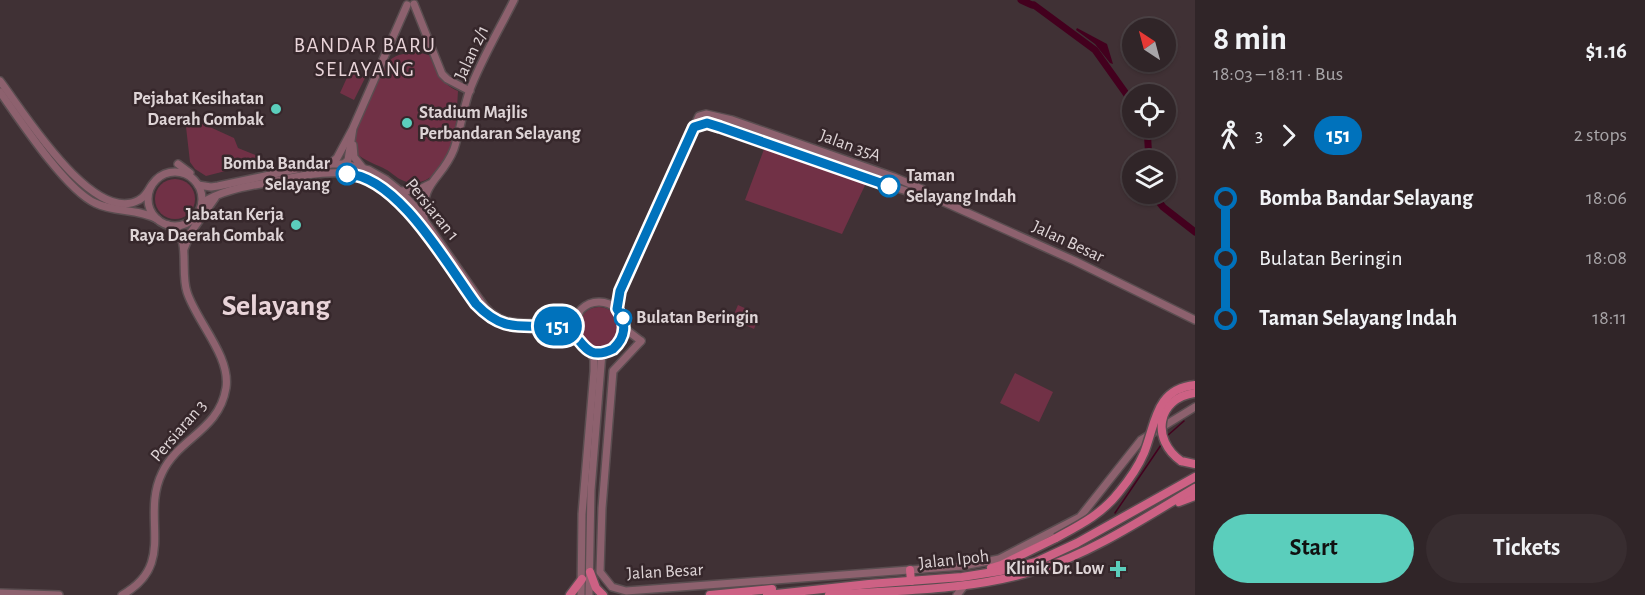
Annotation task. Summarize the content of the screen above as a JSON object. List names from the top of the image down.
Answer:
{
  "streets": {
    "highway": ["Jalan Ipoh"],
    "street": [
      "Jalan 2/1",
      "Jalan 35A",
      "Persiaran 1",
      "Jalan Besar",
      "Persiaran 3"
    ]
  },
  "crossings": [
    ["Jalan 2/1", "Persiaran 1"],
    ["Jalan 35A", "Jalan Besar"],
    ["Persiaran 1", "Persiaran 3"]
  ],
  "districts": ["BANDAR BARU SELAYANG", "Selayang"],
  "places": {
    "other": [
      "Pejabat Kesihatan Daerah Gombak",
      "Stadium Majlis Perbandaran Selayang",
      "Bomba Bandar Selayang",
      "Taman Selayang Indah",
      "Jabatan Kerja Raya Daerah Gombak",
      "Bulatan Beringin"
    ],
    "health": ["Klinik Dr. Low"]
  },
  "lines": ["bus line 151"],
  "north": "top left",
  "page": {
    "on_map": "151",
    "heading": ["8 min", "18:03 – 18:11 · Bus", "$1.16"],
    "legs": ["3", "151", "2 stops"],
    "list": [
      {
        "name": "Bomba Bandar Selayang",
        "value": "18:06"
      },
      {
        "name": "Bulatan Beringin",
        "value": "18:08"
      },
      {
        "name": "Taman Selayang Indah",
        "value": "18:11"
      }
    ],
    "buttons": ["Start", "Tickets"]
  }
}
